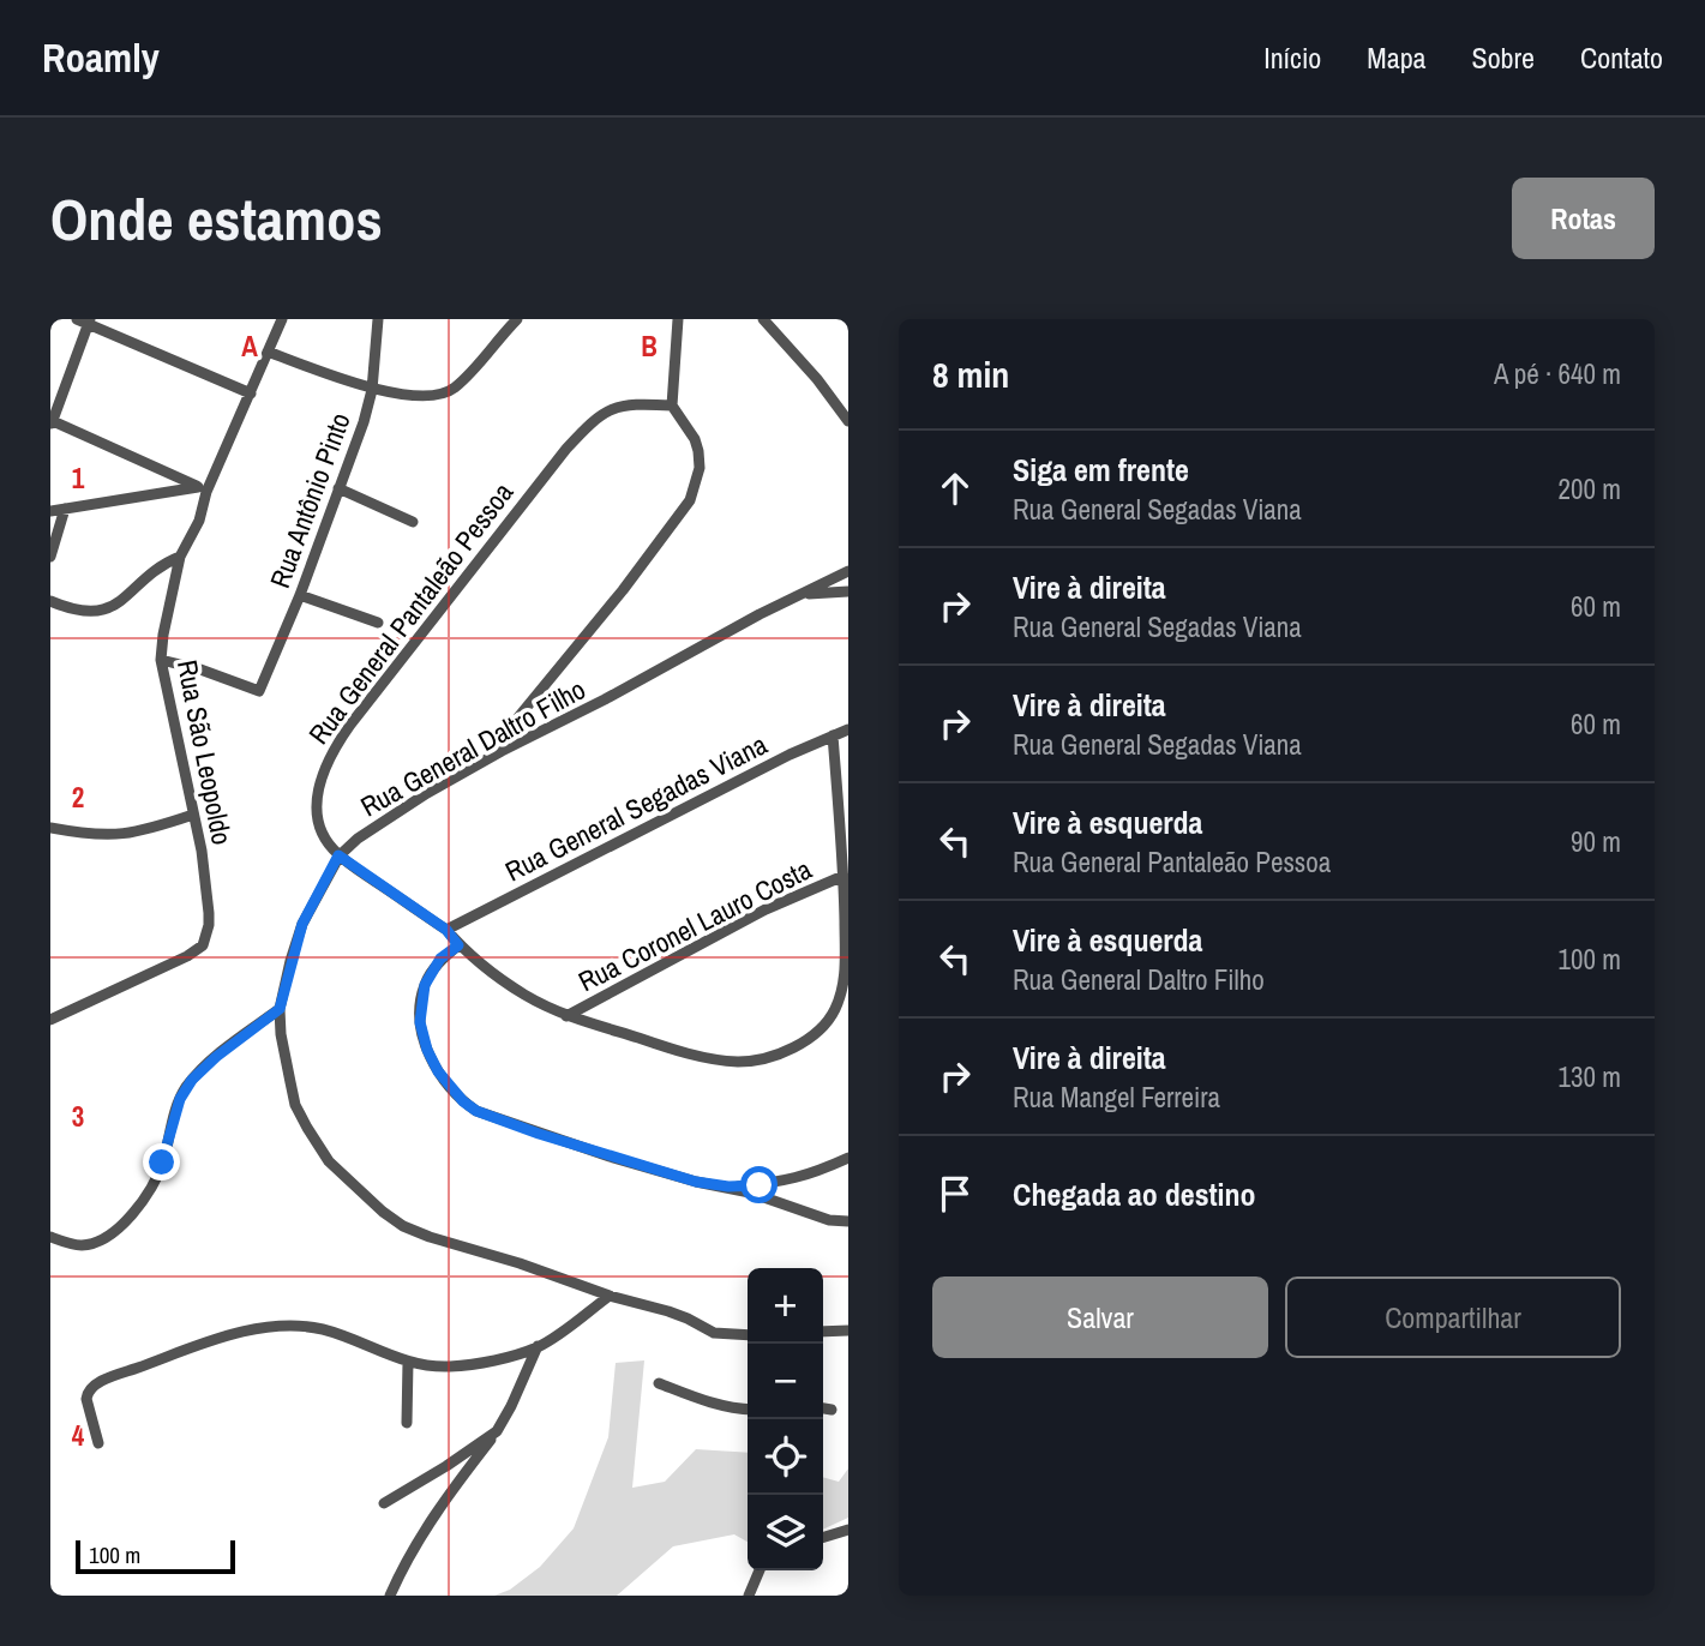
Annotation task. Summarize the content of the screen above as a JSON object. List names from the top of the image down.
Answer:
{
  "streets": {
    "street": [
      "Rua Antônio Pinto",
      "Rua General Pantaleão Pessoa",
      "Rua General Daltro Filho",
      "Rua São Leopoldo",
      "Rua General Segadas Viana",
      "Rua Coronel Lauro Costa"
    ]
  },
  "crossings": [
    ["Rua Antônio Pinto", "Rua São Leopoldo"],
    ["Rua General Pantaleão Pessoa", "Rua General Daltro Filho"],
    ["Rua General Pantaleão Pessoa", "Rua General Segadas Viana"],
    ["Rua General Pantaleão Pessoa", "Rua Coronel Lauro Costa"]
  ],
  "scale_bar": "100 m",
  "page": {
    "header": "Roamly",
    "nav": [
      "Início",
      "Mapa",
      "Sobre",
      "Contato"
    ],
    "buttons": [
      "Rotas",
      ["Salvar", "Compartilhar"]
    ],
    "title": "Onde estamos",
    "heading": ["8 min", "A pé · 640 m"],
    "list": [
      ["Siga em frente", "Rua General Segadas Viana", "200 m"],
      ["Vire à direita", "Rua General Segadas Viana", "60 m"],
      ["Vire à direita", "Rua General Segadas Viana", "60 m"],
      ["Vire à esquerda", "Rua General Pantaleão Pessoa", "90 m"],
      ["Vire à esquerda", "Rua General Daltro Filho", "100 m"],
      ["Vire à direita", "Rua Mangel Ferreira", "130 m"],
      "Chegada ao destino"
    ],
    "map_buttons": ["+", "−"],
    "scale": "100 m"
  },
  "grid": {
    "columns": ["A", "B"],
    "rows": [
      "1",
      "2",
      "3",
      "4"
    ]
  }
}
